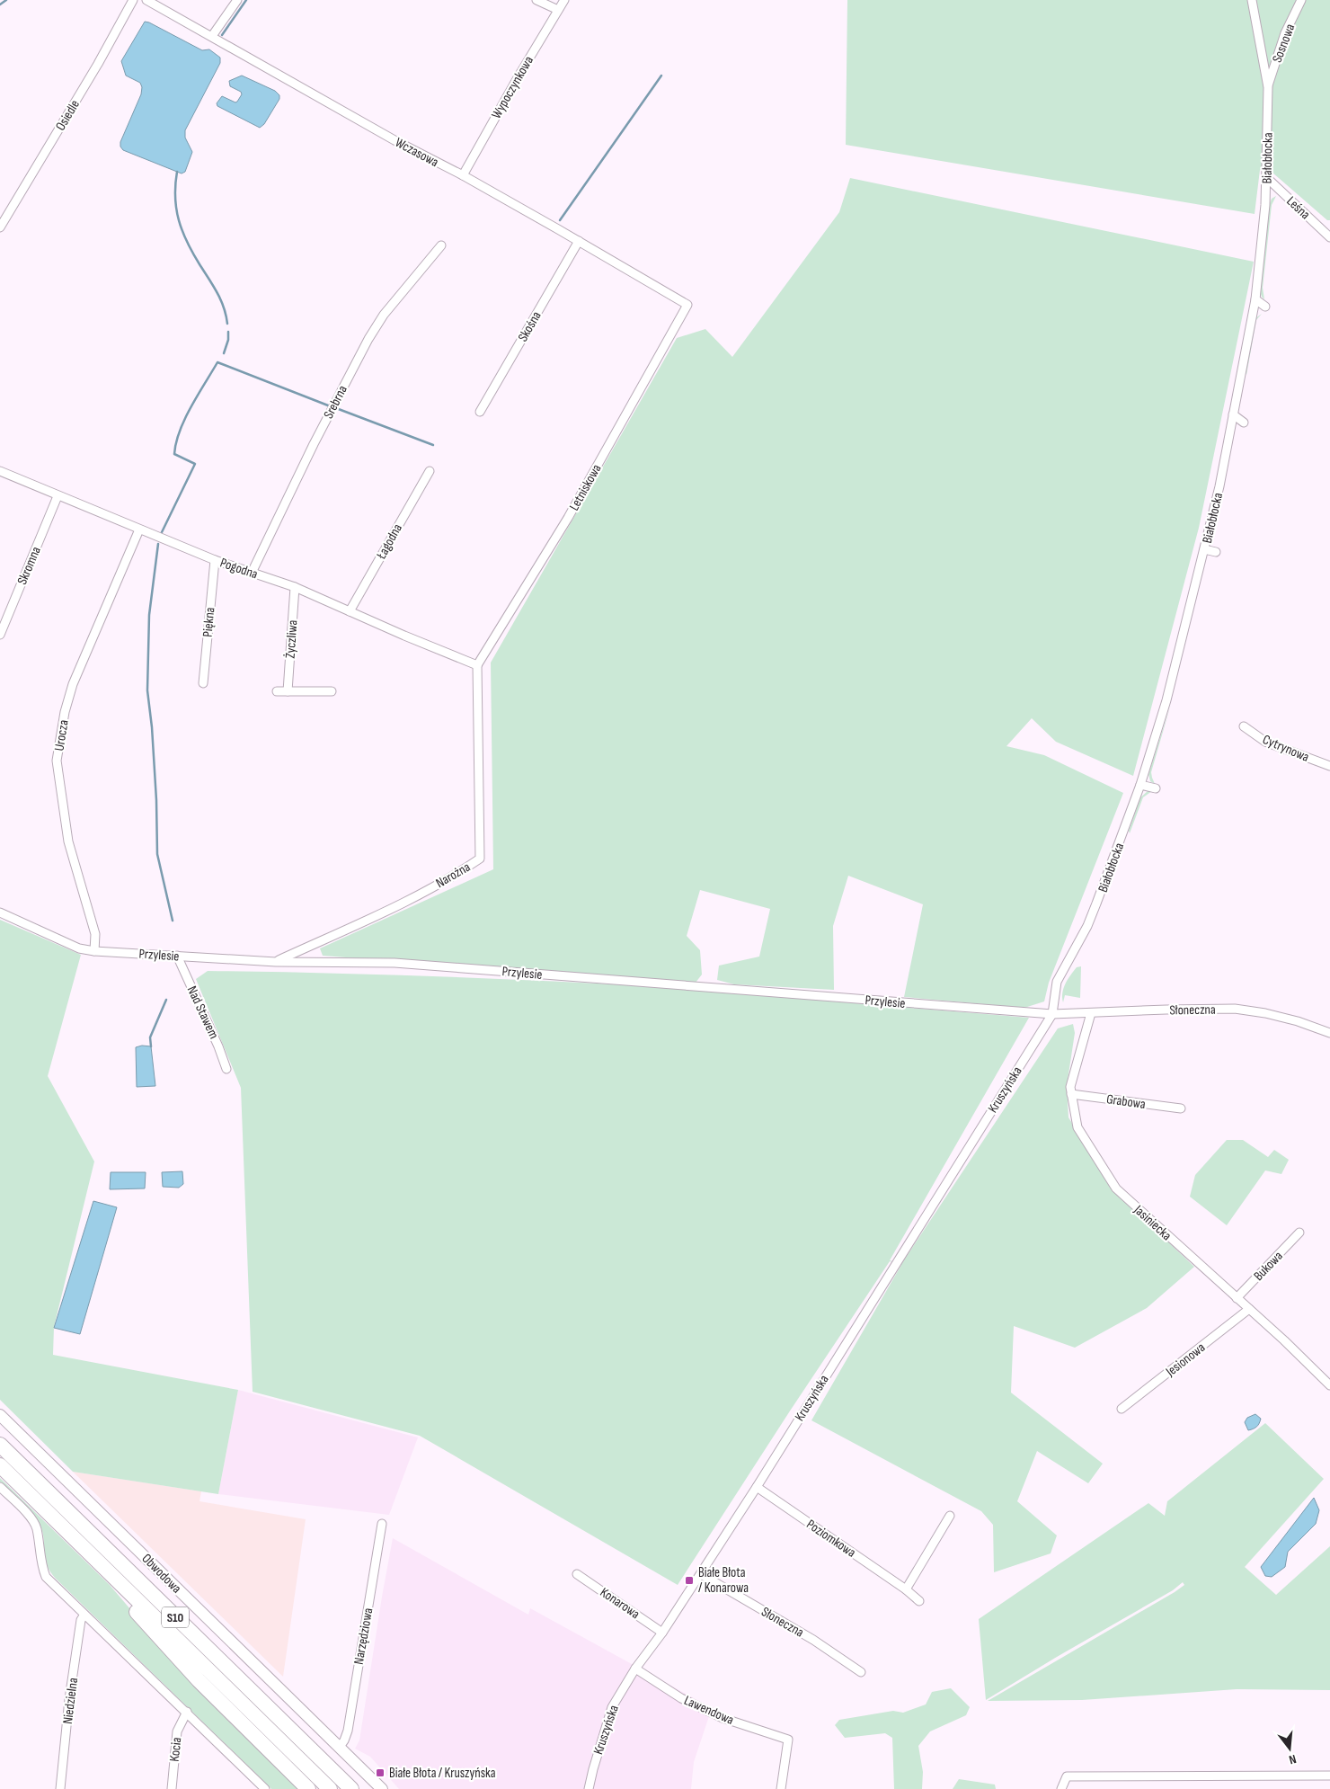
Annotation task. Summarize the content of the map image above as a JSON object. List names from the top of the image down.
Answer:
{
  "streets": {
    "highway": ["S10"],
    "street": [
      "Sosnowa",
      "Wypoczynkowa",
      "Osiedle",
      "Wczasowa",
      "Białobłocka",
      "Leśna",
      "Skośna",
      "Srebrna",
      "Letniskowa",
      "Łagodna",
      "Skromna",
      "Pogodna",
      "Piękna",
      "Życzliwa",
      "Urocza",
      "Cytrynowa",
      "Narożna",
      "Przylesie",
      "Słoneczna",
      "Nad Stawem",
      "Kruszyńska",
      "Grabowa",
      "Jasiniecka",
      "Bukowa",
      "Jesionowa",
      "Poziomkowa",
      "Obwodowa",
      "Konarowa",
      "Narzędziowa",
      "Niedzielna",
      "Lawendowa",
      "Kocia"
    ]
  },
  "crossings": [
    ["Sosnowa", "Białobłocka"],
    ["Wypoczynkowa", "Wczasowa"],
    ["Wczasowa", "Skośna"],
    ["Wczasowa", "Letniskowa"],
    ["Białobłocka", "Leśna"],
    ["Białobłocka", "Przylesie"],
    ["Białobłocka", "Słoneczna"],
    ["Białobłocka", "Kruszyńska"],
    ["Srebrna", "Pogodna"],
    ["Letniskowa", "Pogodna"],
    ["Letniskowa", "Narożna"],
    ["Łagodna", "Pogodna"],
    ["Skromna", "Pogodna"],
    ["Pogodna", "Piękna"],
    ["Pogodna", "Życzliwa"],
    ["Pogodna", "Urocza"],
    ["Pogodna", "Narożna"],
    ["Urocza", "Przylesie"],
    ["Narożna", "Przylesie"],
    ["Przylesie", "Słoneczna"],
    ["Przylesie", "Nad Stawem"],
    ["Przylesie", "Kruszyńska"],
    ["Słoneczna", "Kruszyńska"],
    ["Słoneczna", "Jasiniecka"],
    ["Kruszyńska", "Poziomkowa"],
    ["Kruszyńska", "Konarowa"],
    ["Kruszyńska", "Lawendowa"],
    ["Grabowa", "Jasiniecka"],
    ["Jasiniecka", "Bukowa"],
    ["Jasiniecka", "Jesionowa"],
    ["Obwodowa", "Narzędziowa"]
  ],
  "places": {
    "transit": ["Białe Błota / Konarowa", "Białe Błota / Kruszyńska"]
  },
  "north": "bottom"
}
